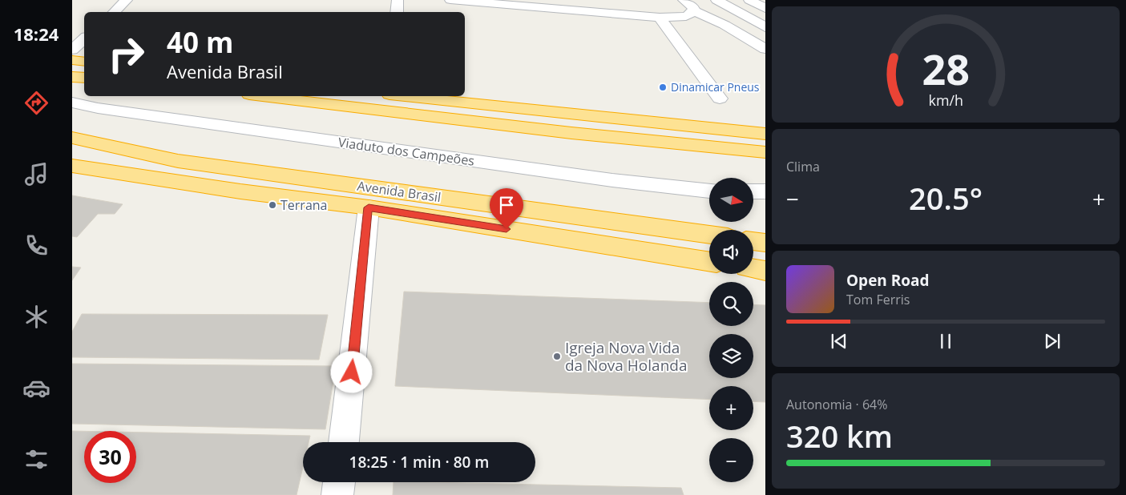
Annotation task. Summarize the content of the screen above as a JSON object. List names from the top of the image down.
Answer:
{
  "streets": {
    "highway": ["Avenida Brasil"],
    "street": ["Viaduto dos Campeões"]
  },
  "places": ["Dinamicar Pneus", "Terrana", "Igreja Nova Vida da Nova Holanda"],
  "north": "right",
  "page": {
    "tabs": "18:24",
    "turn": ["40 m", "Avenida Brasil"],
    "tile": [
      "Clima",
      ["Autonomia · 64%", "320 km"]
    ],
    "map_buttons": ["+", "−"],
    "heat": ["−", "20.5°", "+"],
    "song": ["Open Road", "Tom Ferris"],
    "limit": "30",
    "trip": "18:25 · 1 min · 80 m",
    "gauge": ["28", "km/h"]
  }
}
